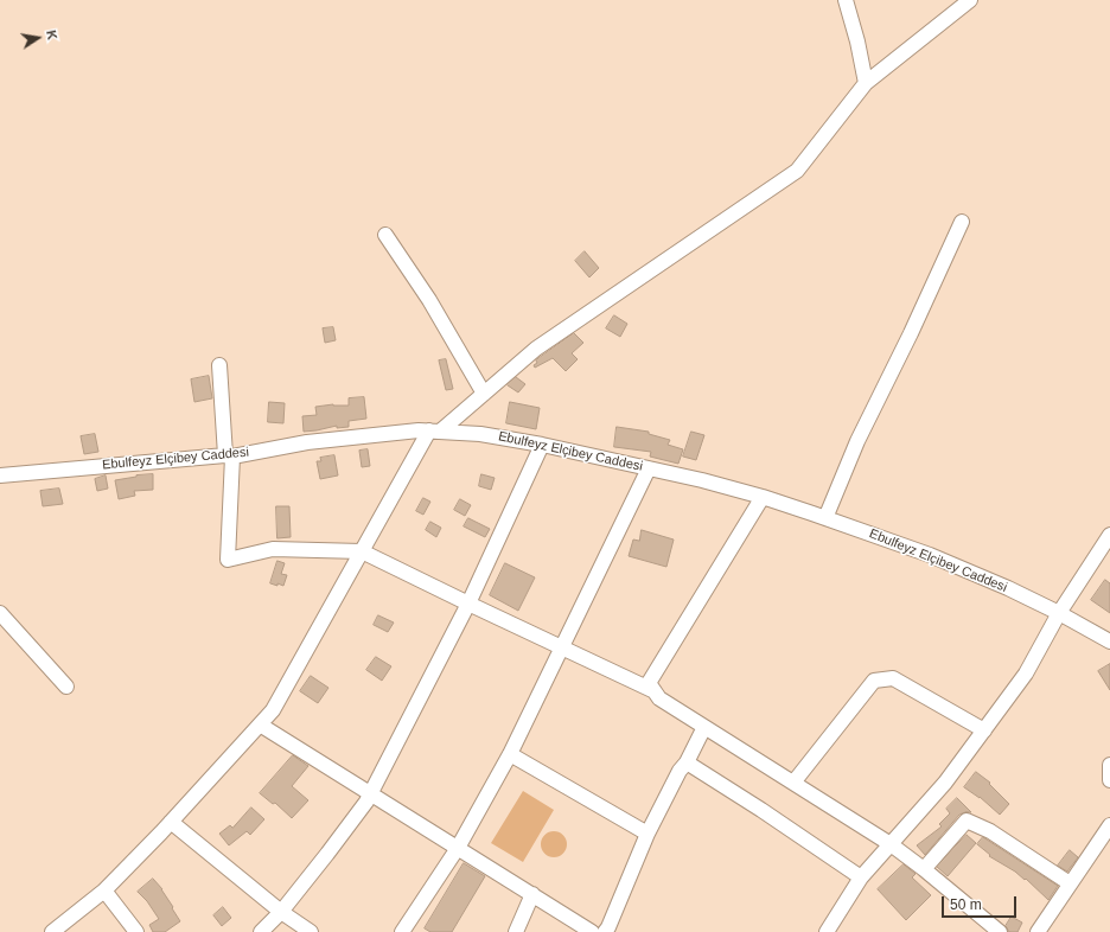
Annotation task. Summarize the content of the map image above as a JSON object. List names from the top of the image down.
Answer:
{
  "streets": {
    "street": ["Ebulfeyz Elçibey Caddesi"]
  },
  "scale_bar": "50 m",
  "north": "right"
}
